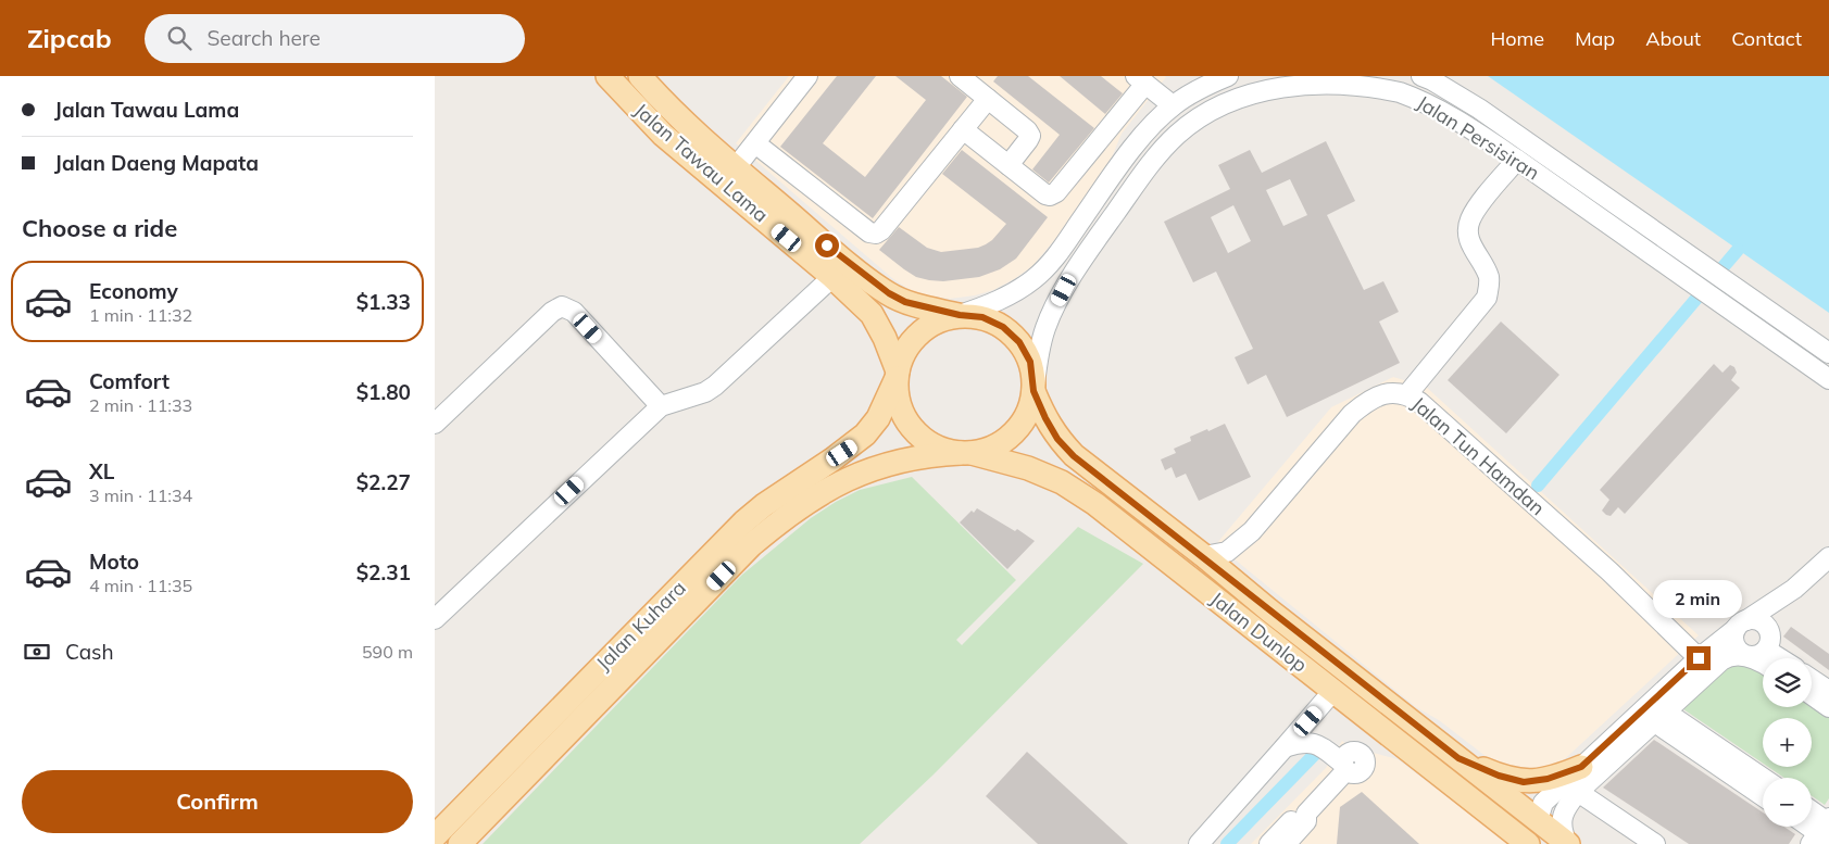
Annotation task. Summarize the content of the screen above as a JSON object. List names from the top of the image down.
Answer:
{
  "streets": {
    "main road": ["Jalan Tawau Lama", "Jalan Kuhara", "Jalan Dunlop"],
    "street": ["Jalan Persisiran", "Jalan Tun Hamdan"]
  },
  "crossings": [
    ["Jalan Persisiran", "Jalan Tawau Lama"],
    ["Jalan Persisiran", "Jalan Kuhara"],
    ["Jalan Persisiran", "Jalan Dunlop"],
    ["Jalan Tawau Lama", "Jalan Kuhara"],
    ["Jalan Tawau Lama", "Jalan Dunlop"],
    ["Jalan Tun Hamdan", "Jalan Dunlop"],
    ["Jalan Kuhara", "Jalan Dunlop"]
  ],
  "page": {
    "header": "Zipcab",
    "search": "Search here",
    "nav": [
      "Home",
      "Map",
      "About",
      "Contact"
    ],
    "banner": ["Jalan Tawau Lama", "Jalan Daeng Mapata"],
    "heading": "Choose a ride",
    "list": [
      {
        "name": "Economy",
        "note": "1 min · 11:32",
        "value": "$1.33"
      },
      {
        "name": "Comfort",
        "note": "2 min · 11:33",
        "value": "$1.80"
      },
      {
        "name": "XL",
        "note": "3 min · 11:34",
        "value": "$2.27"
      },
      {
        "name": "Moto",
        "note": "4 min · 11:35",
        "value": "$2.31"
      }
    ],
    "bubble": "2 min",
    "pay": ["Cash", "590 m"],
    "map_buttons": ["+", "−"],
    "buttons": "Confirm"
  }
}
